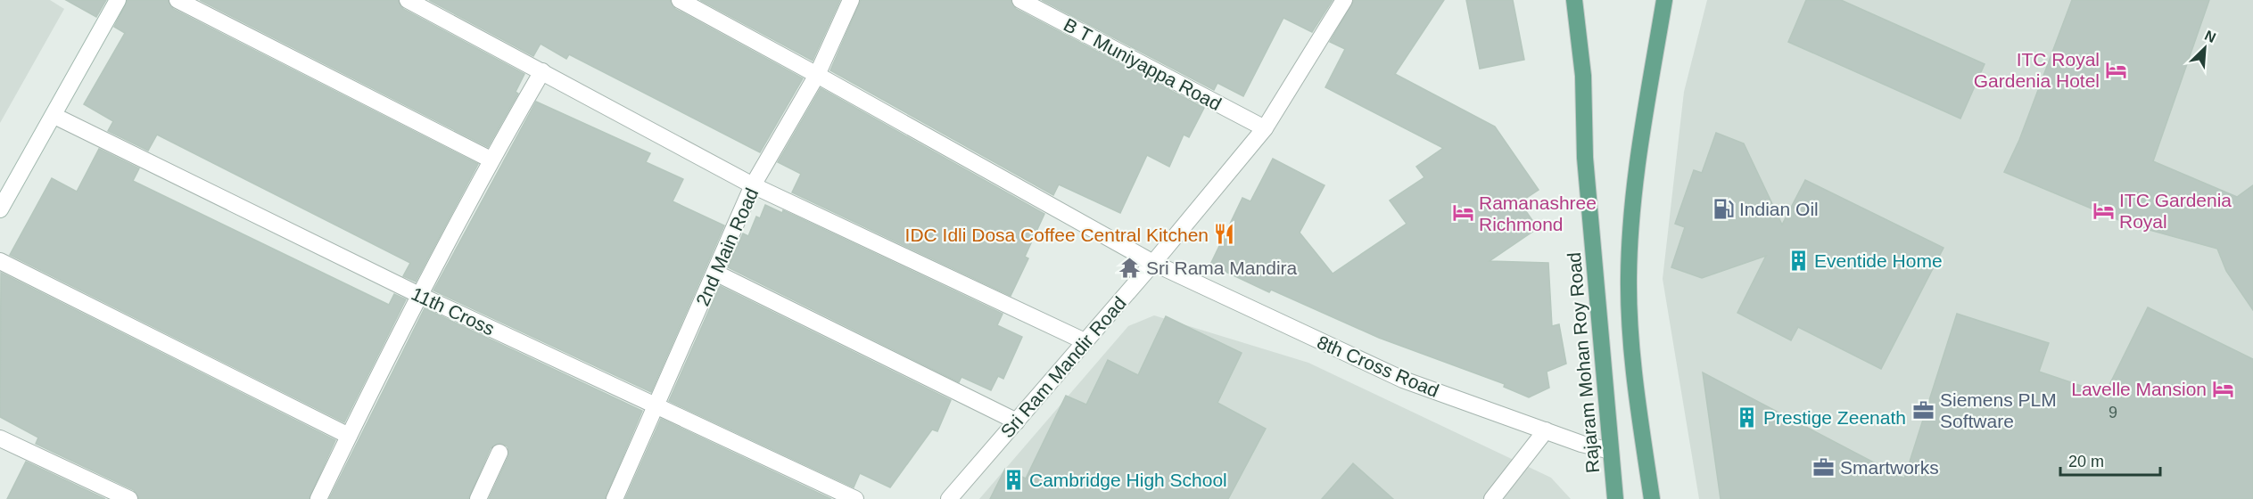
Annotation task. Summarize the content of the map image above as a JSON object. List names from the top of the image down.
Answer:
{
  "streets": {
    "main road": ["Rajaram Mohan Roy Road"],
    "street": [
      "B T Muniyappa Road",
      "2nd Main Road",
      "11th Cross",
      "8th Cross Road",
      "Sri Ram Mandir Road"
    ]
  },
  "crossings": [
    ["B T Muniyappa Road", "Sri Ram Mandir Road"],
    ["2nd Main Road", "11th Cross"],
    ["2nd Main Road", "8th Cross Road"],
    ["Rajaram Mohan Roy Road", "8th Cross Road"],
    ["8th Cross Road", "Sri Ram Mandir Road"]
  ],
  "places": {
    "hotel": [
      "ITC Royal Gardenia Hotel",
      "ITC Gardenia Royal",
      "Ramanashree Richmond",
      "Lavelle Mansion"
    ],
    "fuel station": ["Indian Oil"],
    "restaurant": ["IDC Idli Dosa Coffee Central Kitchen"],
    "building": ["Eventide Home", "Prestige Zeenath", "Cambridge High School"],
    "temple": ["Sri Rama Mandira"],
    "office": ["Siemens PLM Software", "Smartworks"]
  },
  "house_numbers": ["9"],
  "scale_bar": "20 m",
  "north": "top right"
}
